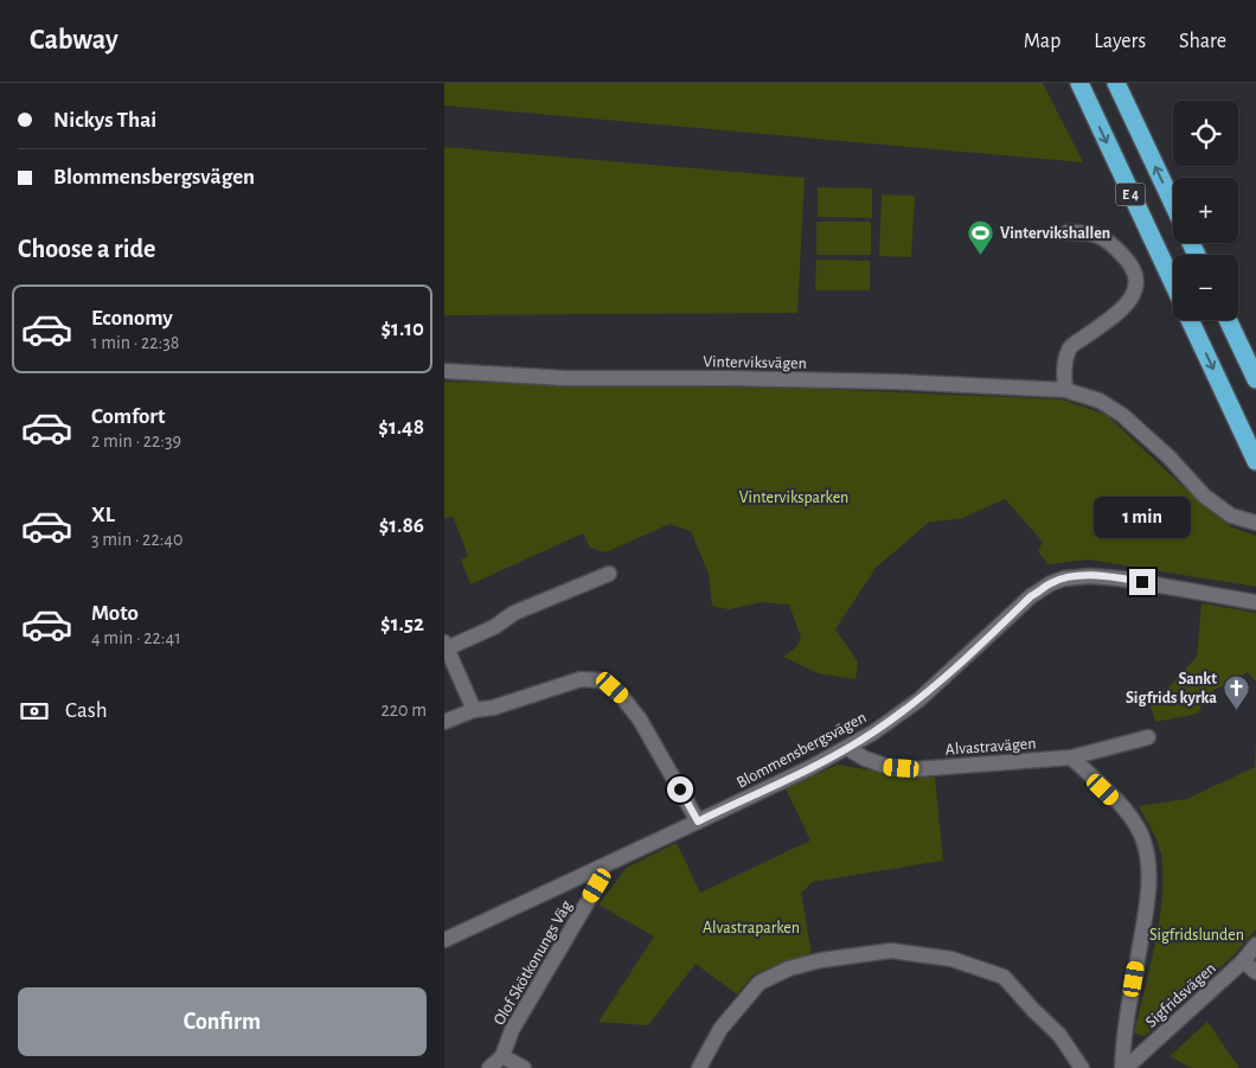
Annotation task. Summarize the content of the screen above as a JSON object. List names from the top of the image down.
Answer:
{
  "streets": {
    "highway": ["E 4"],
    "street": [
      "Vinterviksvägen",
      "Alvastravägen",
      "Blommensbergsvägen",
      "Olof Skötkonungs Väg",
      "Sigfridsvägen"
    ]
  },
  "crossings": [
    ["Alvastravägen", "Blommensbergsvägen"],
    ["Blommensbergsvägen", "Olof Skötkonungs Väg"]
  ],
  "parks": ["Vinterviksparken", "Alvastraparken", "Sigfridslunden"],
  "places": {
    "sports": ["Vintervikshallen"],
    "church": ["Sankt Sigfrids kyrka"]
  },
  "page": {
    "header": "Cabway",
    "nav": ["Map", "Layers", "Share"],
    "banner": ["Nickys Thai", "Blommensbergsvägen"],
    "map_buttons": ["+", "−"],
    "heading": "Choose a ride",
    "list": [
      {
        "name": "Economy",
        "note": "1 min · 22:38",
        "value": "$1.10"
      },
      {
        "name": "Comfort",
        "note": "2 min · 22:39",
        "value": "$1.48"
      },
      {
        "name": "XL",
        "note": "3 min · 22:40",
        "value": "$1.86"
      },
      {
        "name": "Moto",
        "note": "4 min · 22:41",
        "value": "$1.52"
      }
    ],
    "bubble": "1 min",
    "pay": ["Cash", "220 m"],
    "buttons": "Confirm"
  }
}
